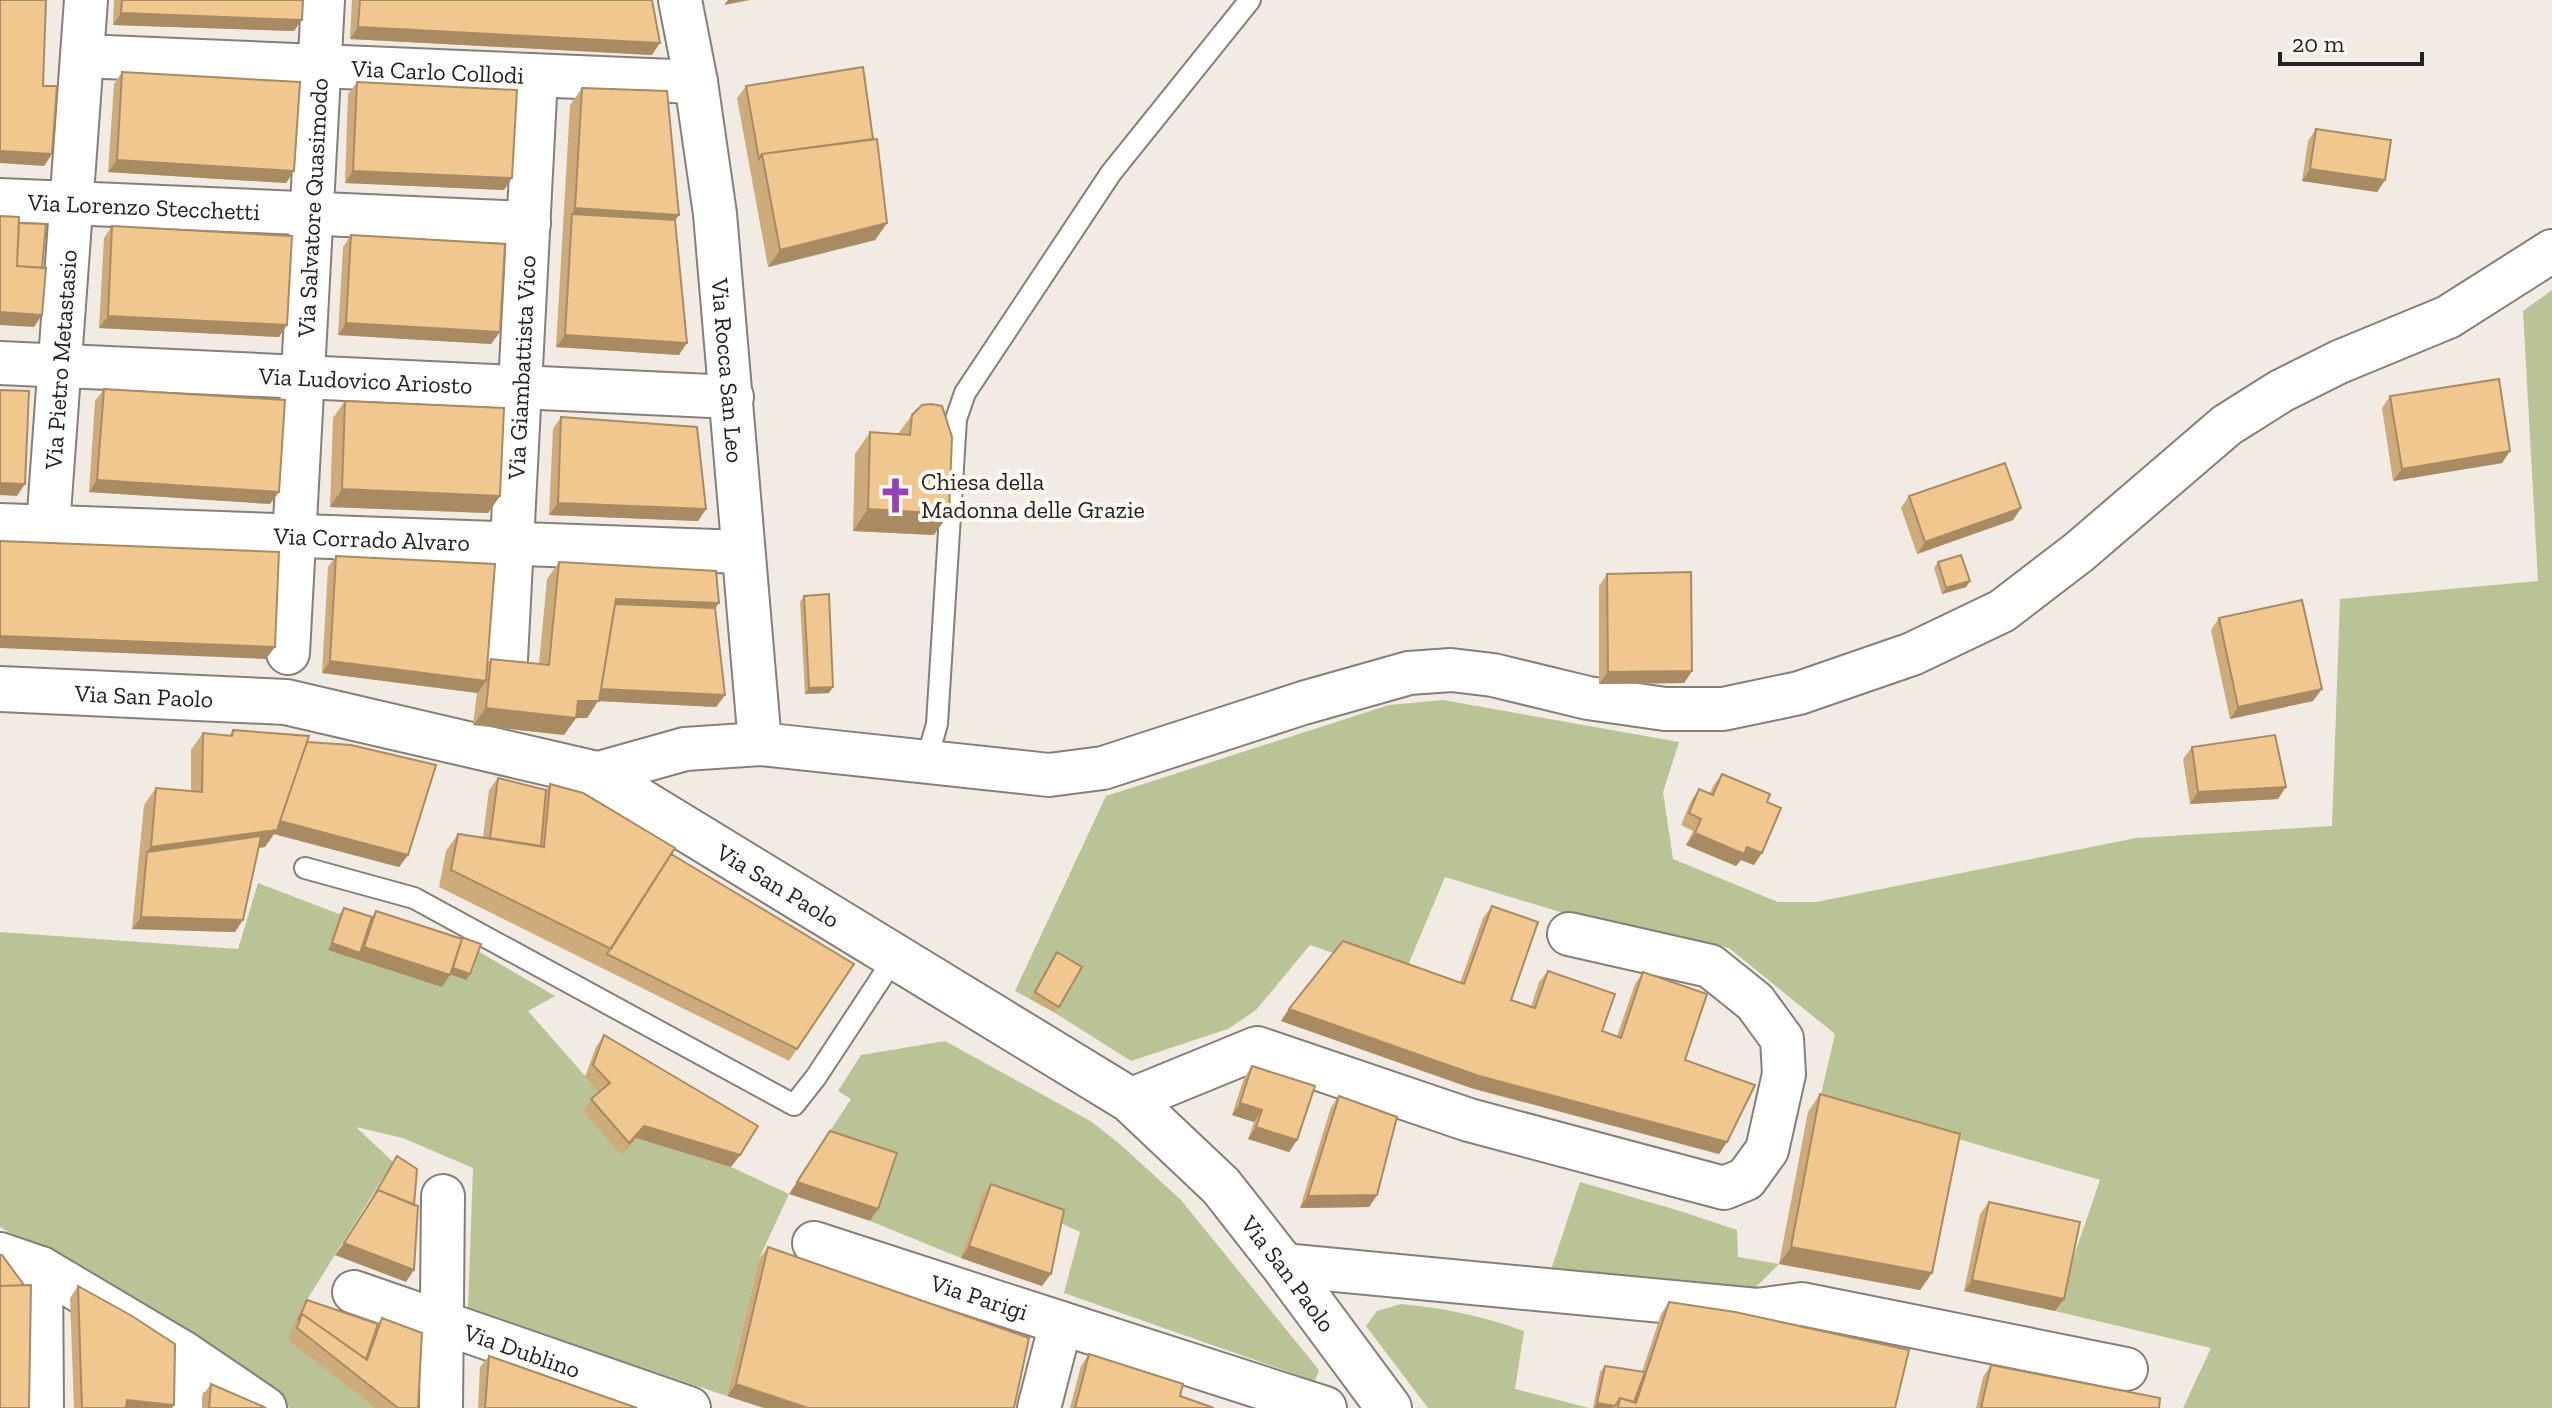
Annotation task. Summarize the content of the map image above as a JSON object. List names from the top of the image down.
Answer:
{
  "streets": {
    "main road": ["Via San Paolo"],
    "street": [
      "Via Carlo Collodi",
      "Via Lorenzo Stecchetti",
      "Via Salvatore Quasimodo",
      "Via Pietro Metastasio",
      "Via Giambattista Vico",
      "Via Rocca San Leo",
      "Via Ludovico Ariosto",
      "Via Corrado Alvaro",
      "Via Parigi",
      "Via Dublino"
    ]
  },
  "crossings": [
    ["Via Carlo Collodi", "Via Salvatore Quasimodo"],
    ["Via Carlo Collodi", "Via Pietro Metastasio"],
    ["Via Carlo Collodi", "Via Giambattista Vico"],
    ["Via Carlo Collodi", "Via Rocca San Leo"],
    ["Via Lorenzo Stecchetti", "Via Salvatore Quasimodo"],
    ["Via Lorenzo Stecchetti", "Via Pietro Metastasio"],
    ["Via Lorenzo Stecchetti", "Via Giambattista Vico"],
    ["Via Salvatore Quasimodo", "Via Ludovico Ariosto"],
    ["Via Salvatore Quasimodo", "Via Corrado Alvaro"],
    ["Via Pietro Metastasio", "Via Ludovico Ariosto"],
    ["Via Pietro Metastasio", "Via Corrado Alvaro"],
    ["Via Giambattista Vico", "Via Ludovico Ariosto"],
    ["Via Giambattista Vico", "Via Corrado Alvaro"],
    ["Via Rocca San Leo", "Via Ludovico Ariosto"],
    ["Via Rocca San Leo", "Via Corrado Alvaro"]
  ],
  "places": {
    "church": ["Chiesa della Madonna delle Grazie"]
  },
  "scale_bar": "20 m"
}
